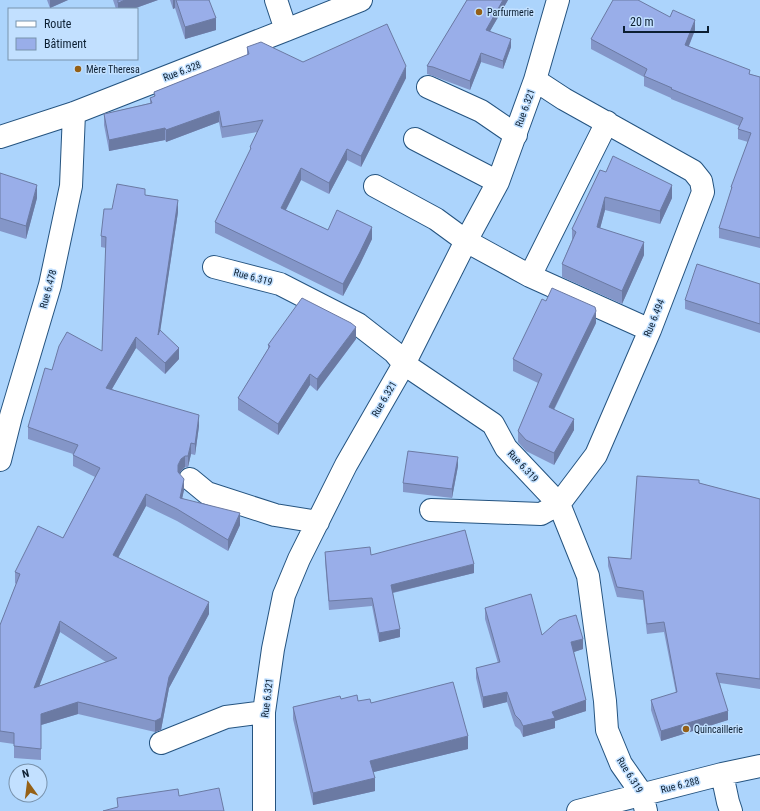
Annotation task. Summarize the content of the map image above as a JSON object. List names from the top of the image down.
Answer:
{
  "streets": {
    "street": [
      "Rue 6.328",
      "Rue 6.321",
      "Rue 6.319",
      "Rue 6.478",
      "Rue 6.494",
      "Rue 6.288"
    ]
  },
  "crossings": [
    ["Rue 6.328", "Rue 6.478"],
    ["Rue 6.321", "Rue 6.319"],
    ["Rue 6.321", "Rue 6.494"],
    ["Rue 6.319", "Rue 6.494"],
    ["Rue 6.319", "Rue 6.288"]
  ],
  "places": ["Parfurmerie", "Mère Theresa", "Quincaillerie"],
  "legend": ["Route", "Bâtiment"],
  "scale_bar": "20 m",
  "north": "top"
}
